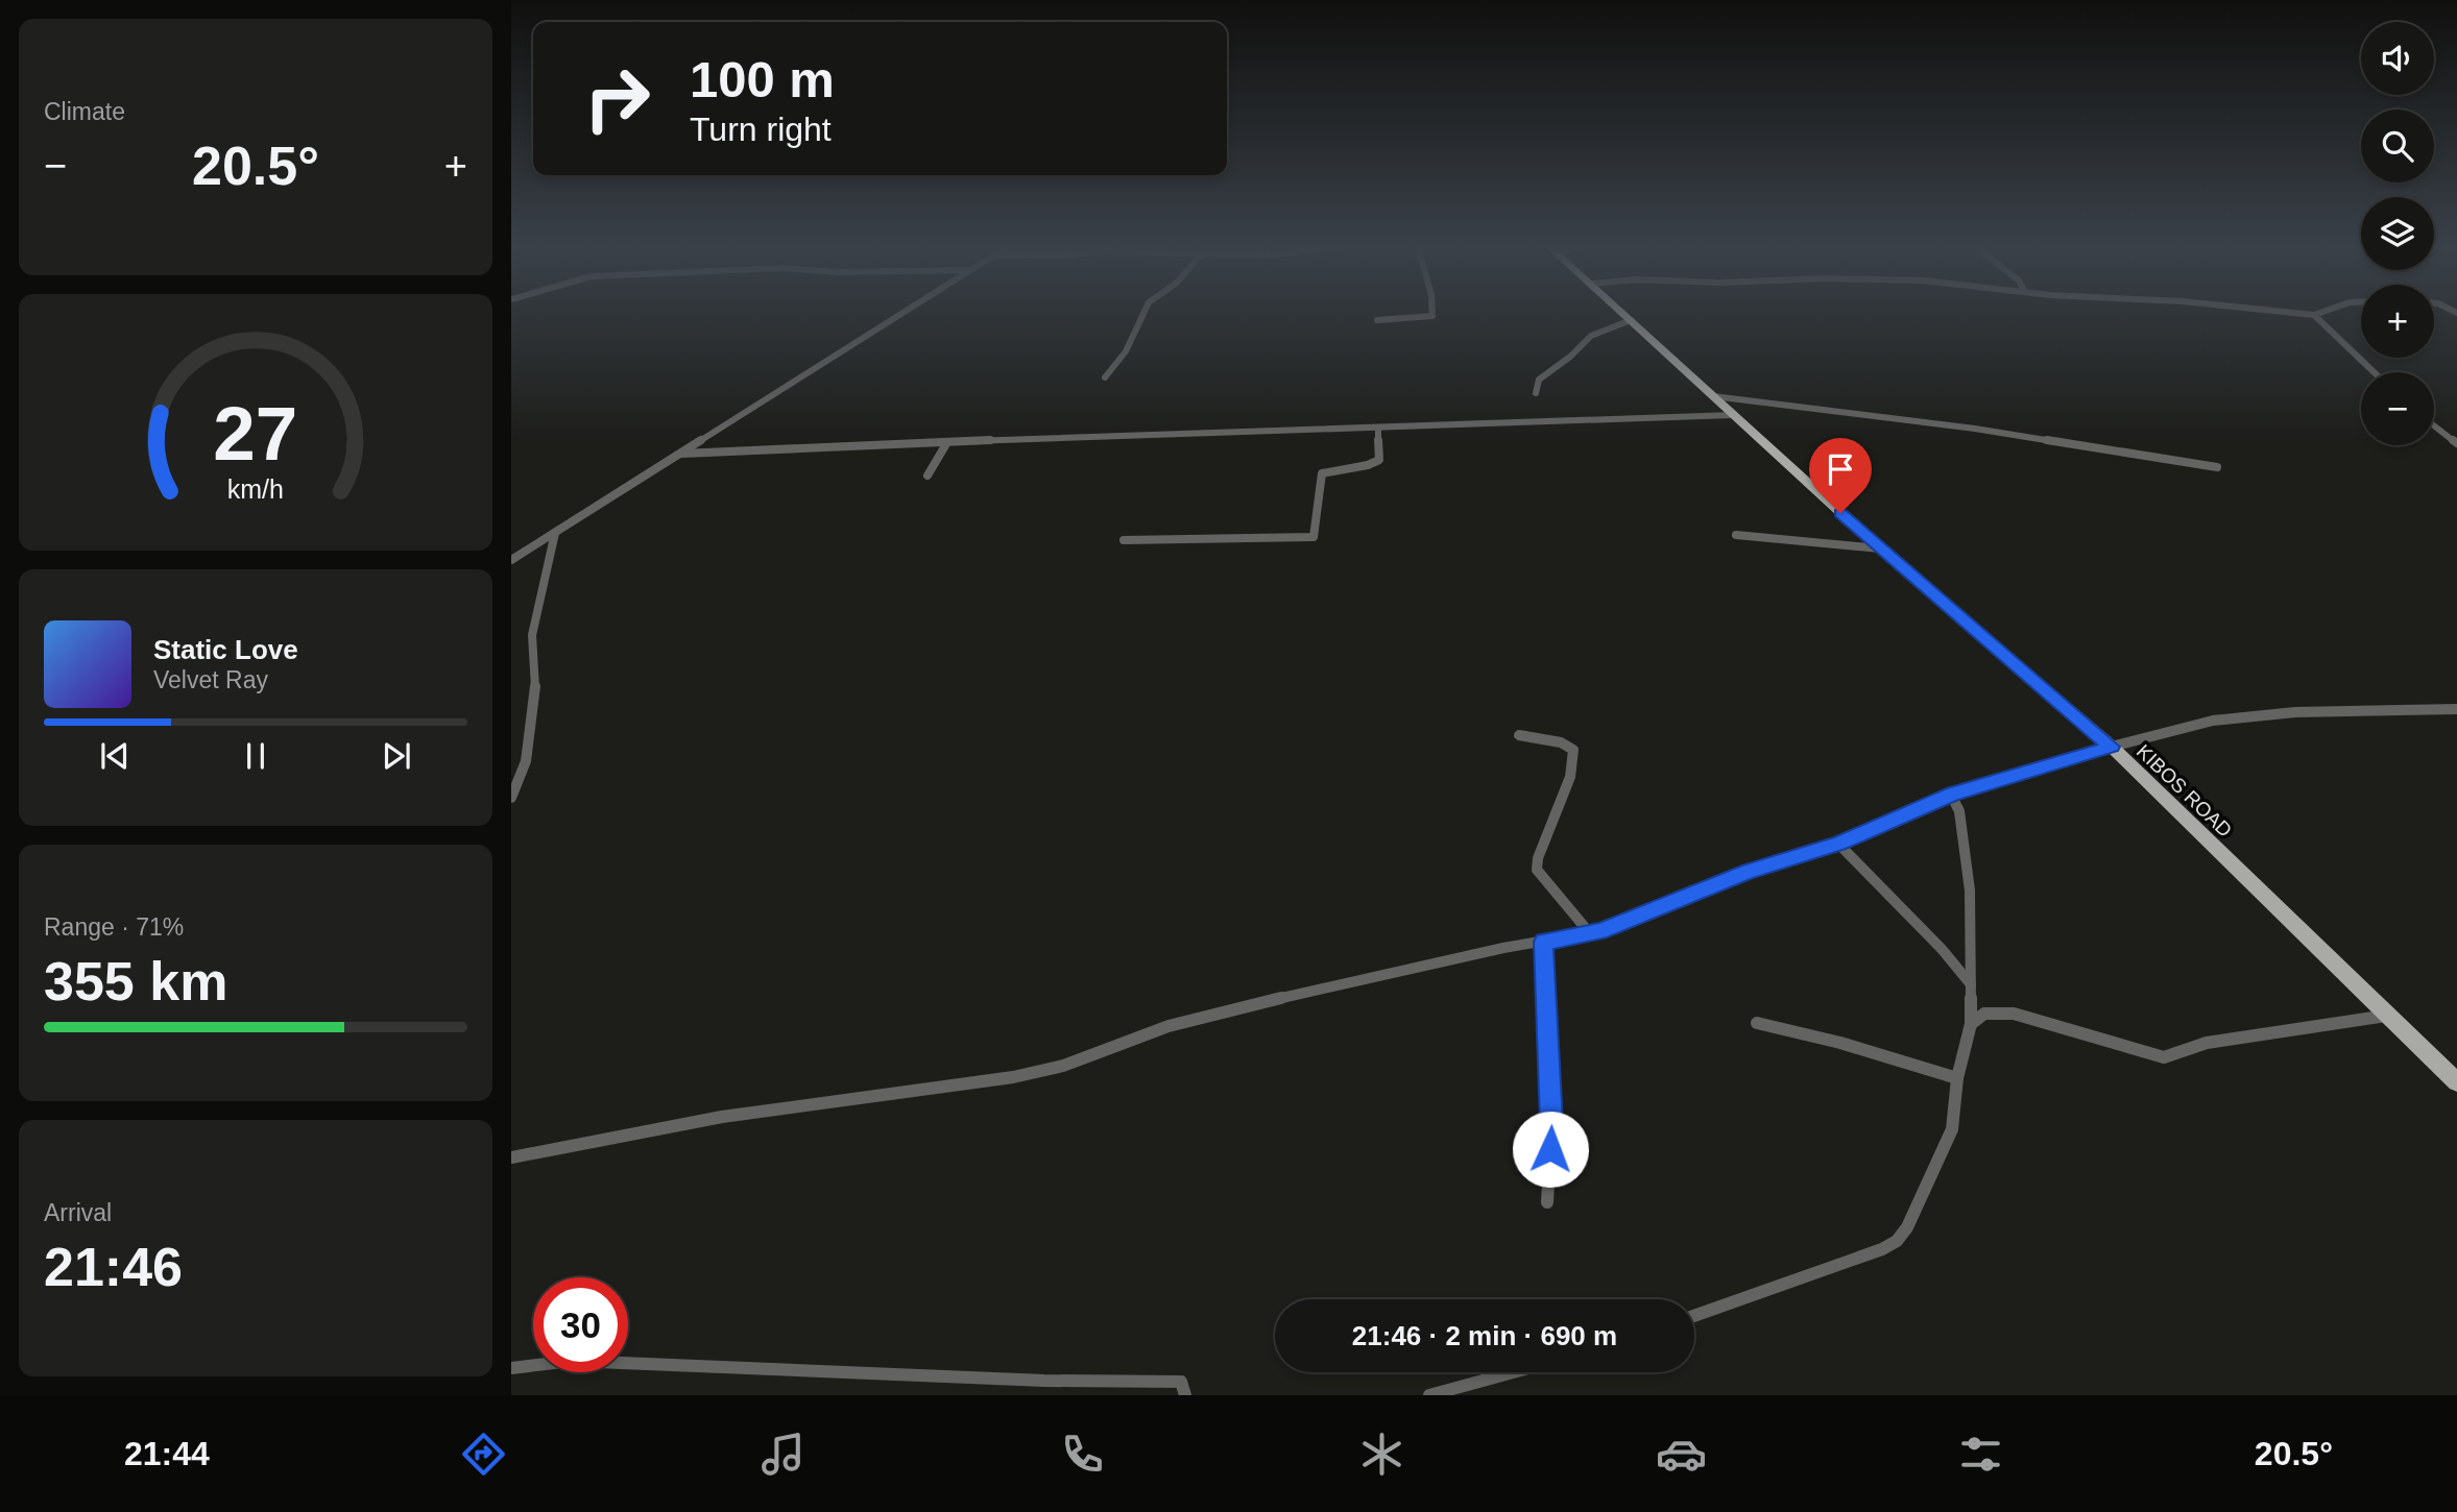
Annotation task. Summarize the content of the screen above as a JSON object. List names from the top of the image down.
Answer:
{
  "streets": {
    "main road": ["KIBOS ROAD"]
  },
  "page": {
    "tile": [
      "Climate",
      ["Range · 71%", "355 km"],
      ["Arrival", "21:46"]
    ],
    "map_buttons": ["+", "−"],
    "turn": ["100 m", "Turn right"],
    "heat": ["−", "20.5°", "+"],
    "song": ["Static Love", "Velvet Ray"],
    "limit": "30",
    "trip": "21:46 · 2 min · 690 m",
    "tabs": ["21:44", "20.5°"],
    "gauge": ["27", "km/h"]
  }
}
